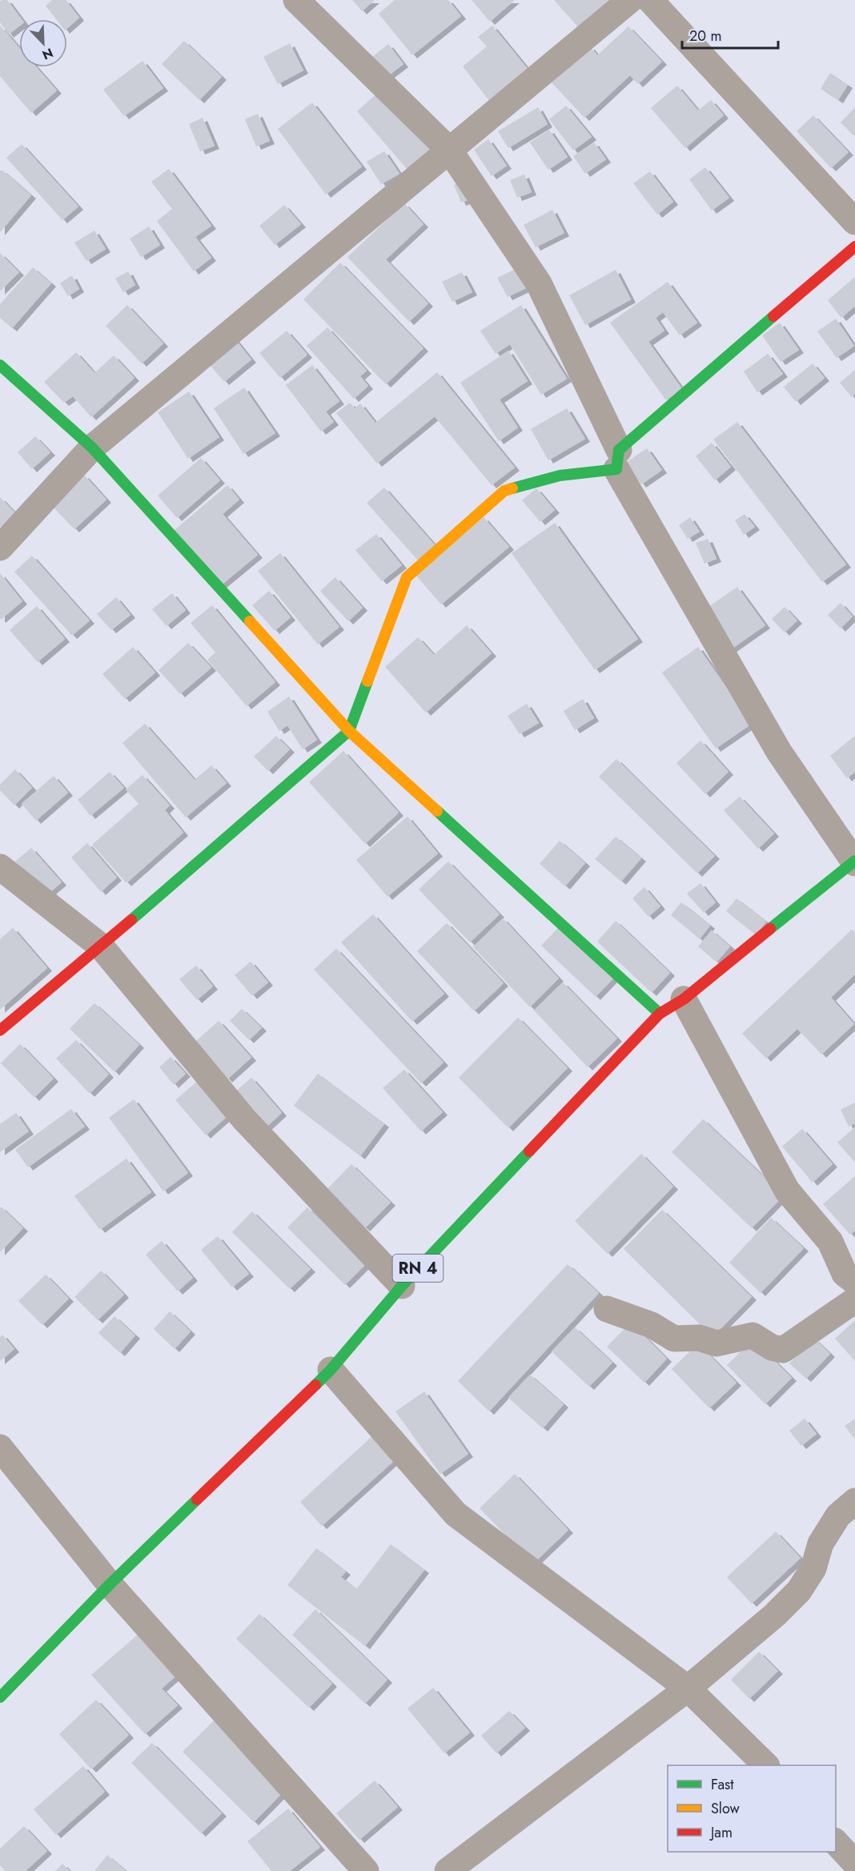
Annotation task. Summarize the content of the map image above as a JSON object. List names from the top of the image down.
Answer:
{
  "streets": {
    "main road": ["RN 4"]
  },
  "legend": ["Fast", "Slow", "Jam"],
  "scale_bar": "20 m",
  "north": "bottom right"
}
